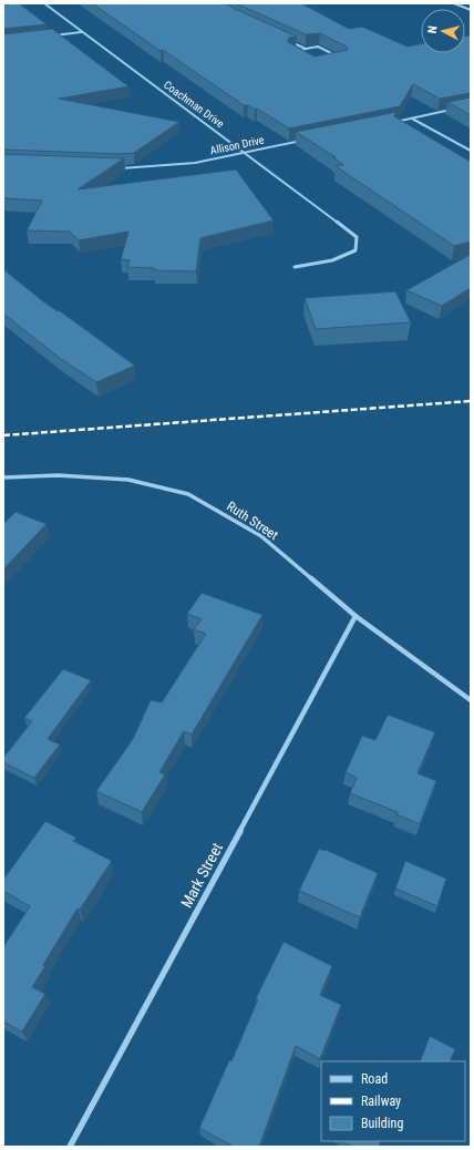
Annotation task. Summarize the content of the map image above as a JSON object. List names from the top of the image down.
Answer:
{
  "streets": {
    "street": [
      "Coachman Drive",
      "Allison Drive",
      "Ruth Street",
      "Mark Street"
    ]
  },
  "crossings": [
    ["Coachman Drive", "Allison Drive"],
    ["Ruth Street", "Mark Street"]
  ],
  "legend": ["Road", "Railway", "Building"],
  "north": "left"
}
